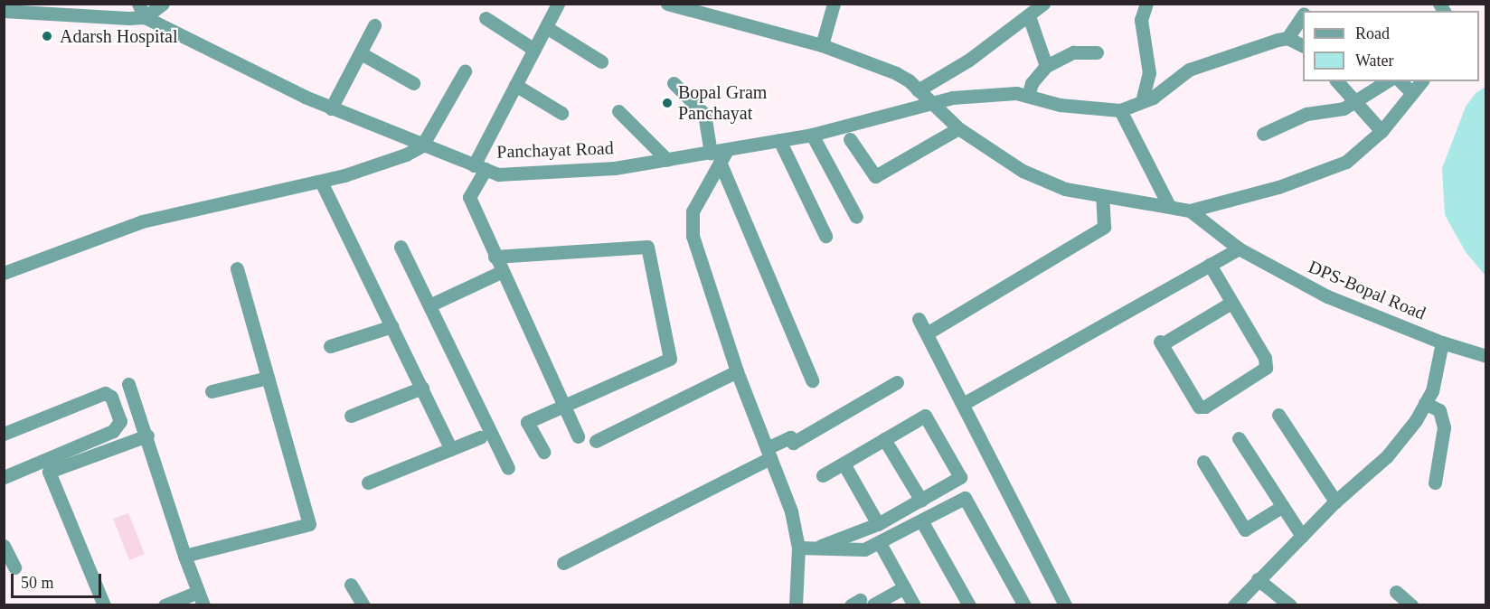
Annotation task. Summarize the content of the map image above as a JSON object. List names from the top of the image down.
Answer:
{
  "streets": {
    "street": ["Panchayat Road", "DPS-Bopal Road"]
  },
  "places": ["Adarsh Hospital", "Bopal Gram Panchayat"],
  "legend": ["Road", "Water"],
  "scale_bar": "50 m"
}
